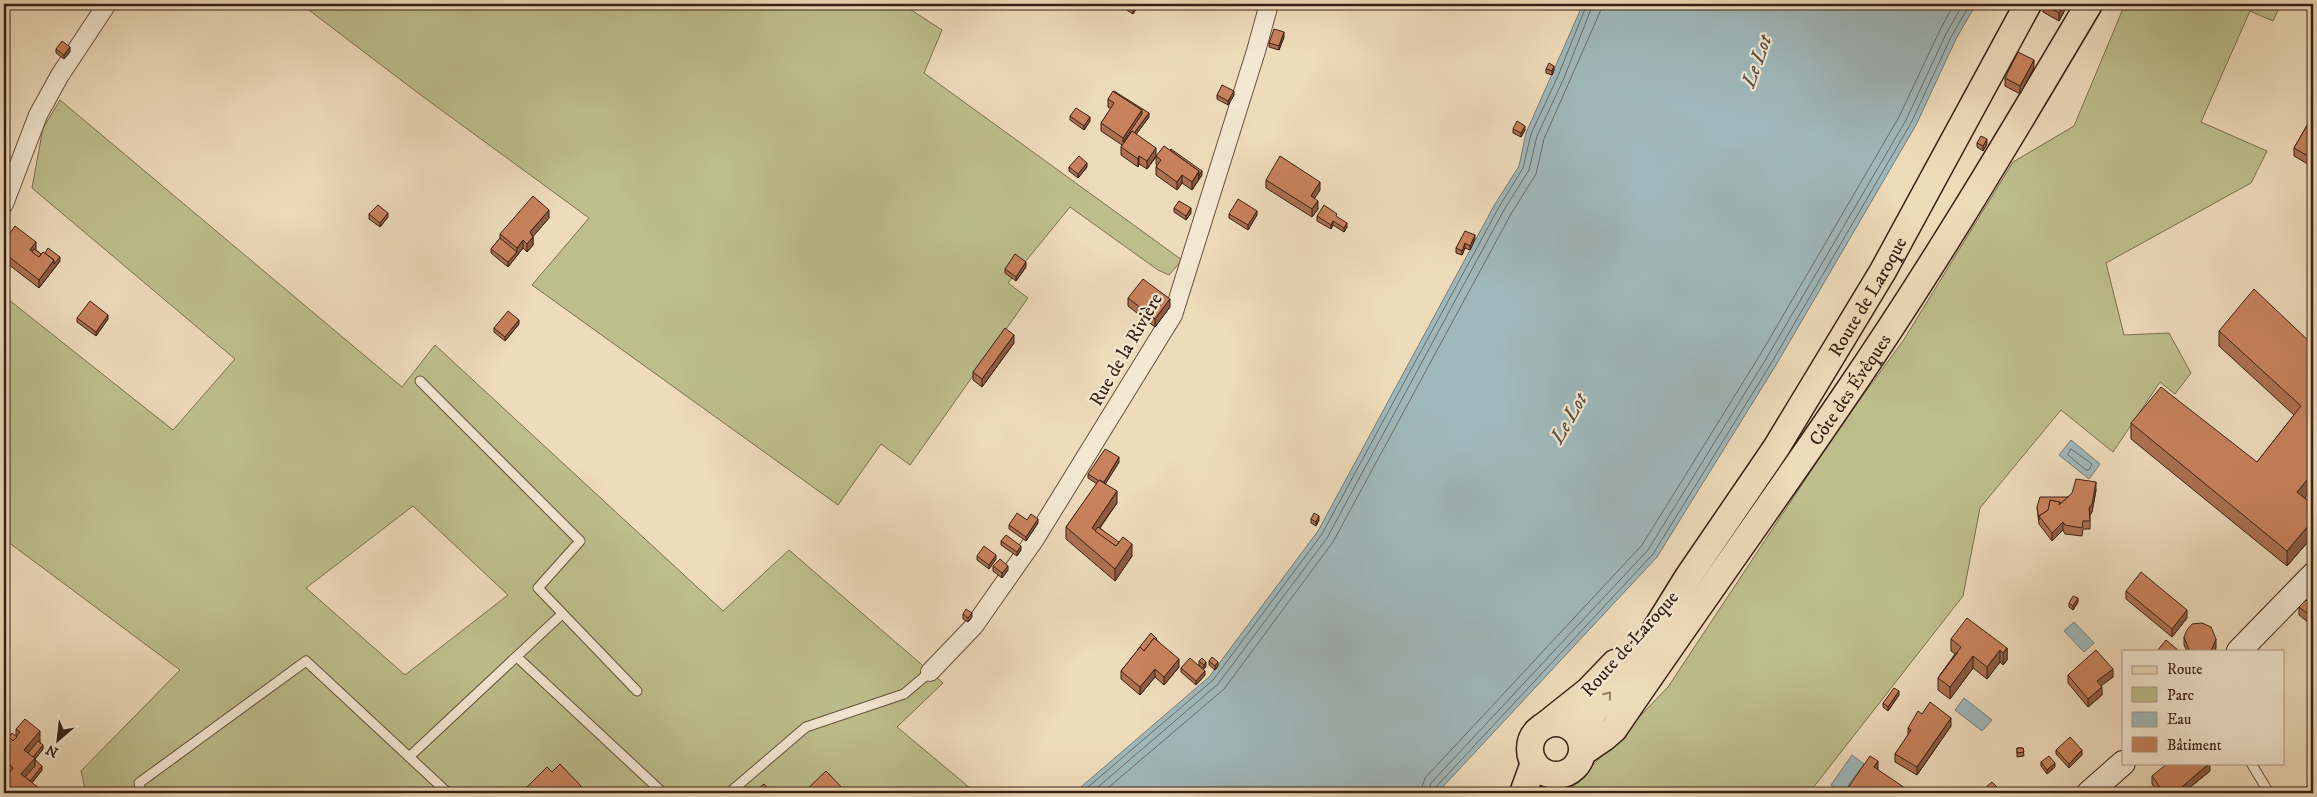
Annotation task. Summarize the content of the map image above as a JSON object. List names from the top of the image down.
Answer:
{
  "streets": {
    "main road": ["Route de Laroque", "Côte des Évêques"],
    "street": ["Rue de la Rivière"]
  },
  "crossings": [
    ["Route de Laroque", "Côte des Évêques"]
  ],
  "water": ["Le Lot"],
  "legend": [
    "Route",
    "Parc",
    "Eau",
    "Bâtiment"
  ],
  "north": "bottom left"
}
